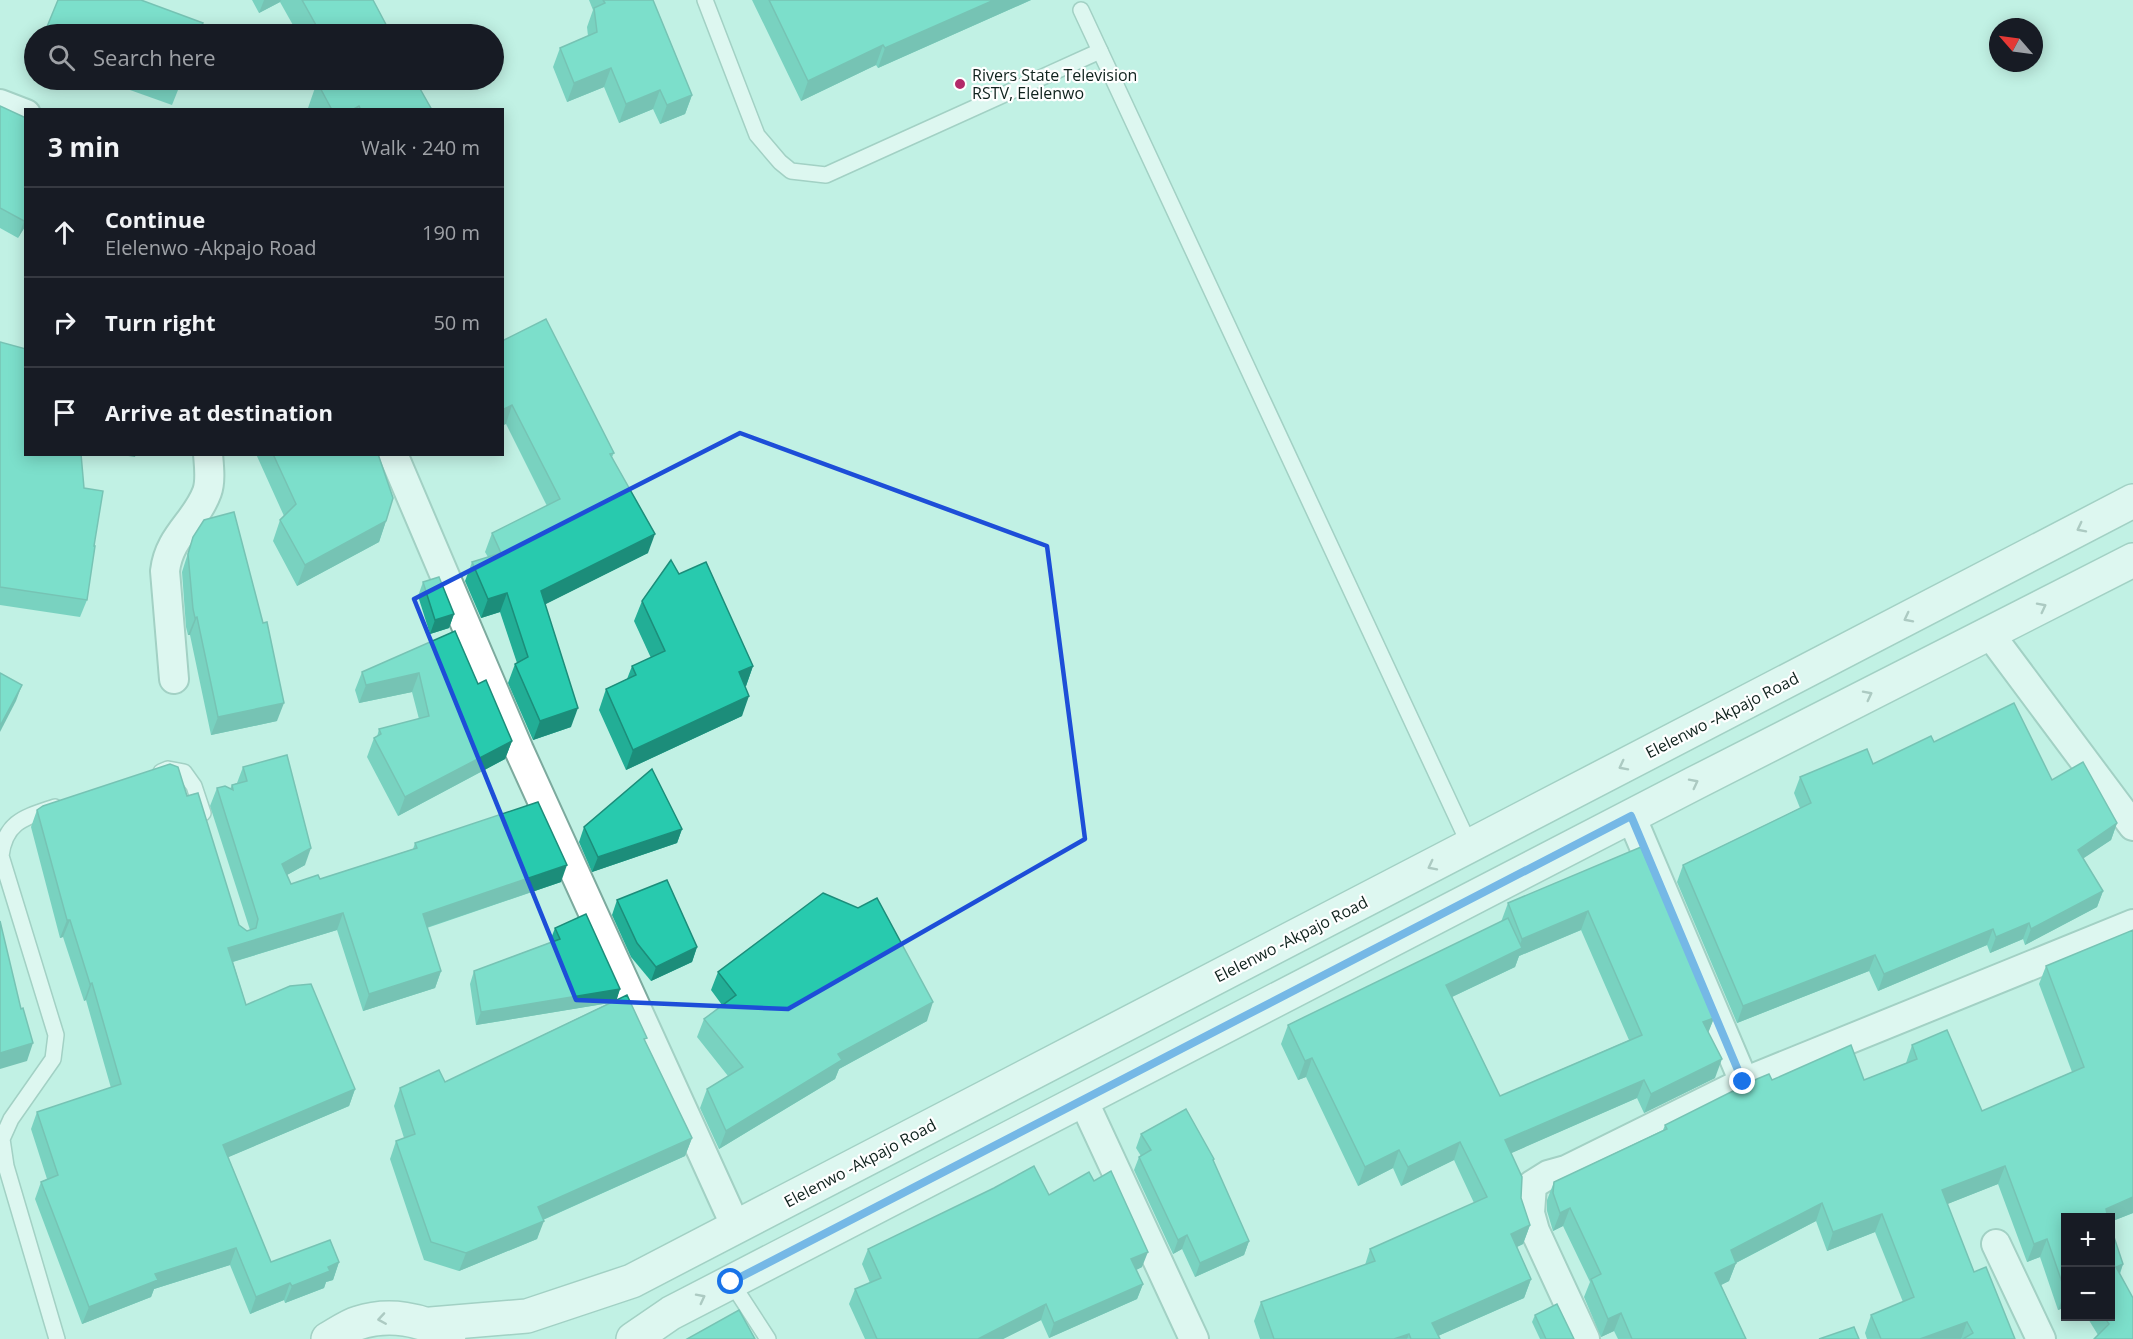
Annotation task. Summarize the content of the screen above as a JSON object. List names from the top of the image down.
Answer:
{
  "streets": {
    "main road": ["Elelenwo -Akpajo Road"]
  },
  "places": ["Rivers State Television RSTV, Elelenwo"],
  "north": "top left",
  "page": {
    "search": "Search here",
    "heading": ["3 min", "Walk · 240 m"],
    "list": [
      ["Continue", "Elelenwo -Akpajo Road", "190 m"],
      ["Turn right", "50 m"],
      "Arrive at destination"
    ],
    "map_buttons": ["+", "−"]
  }
}
